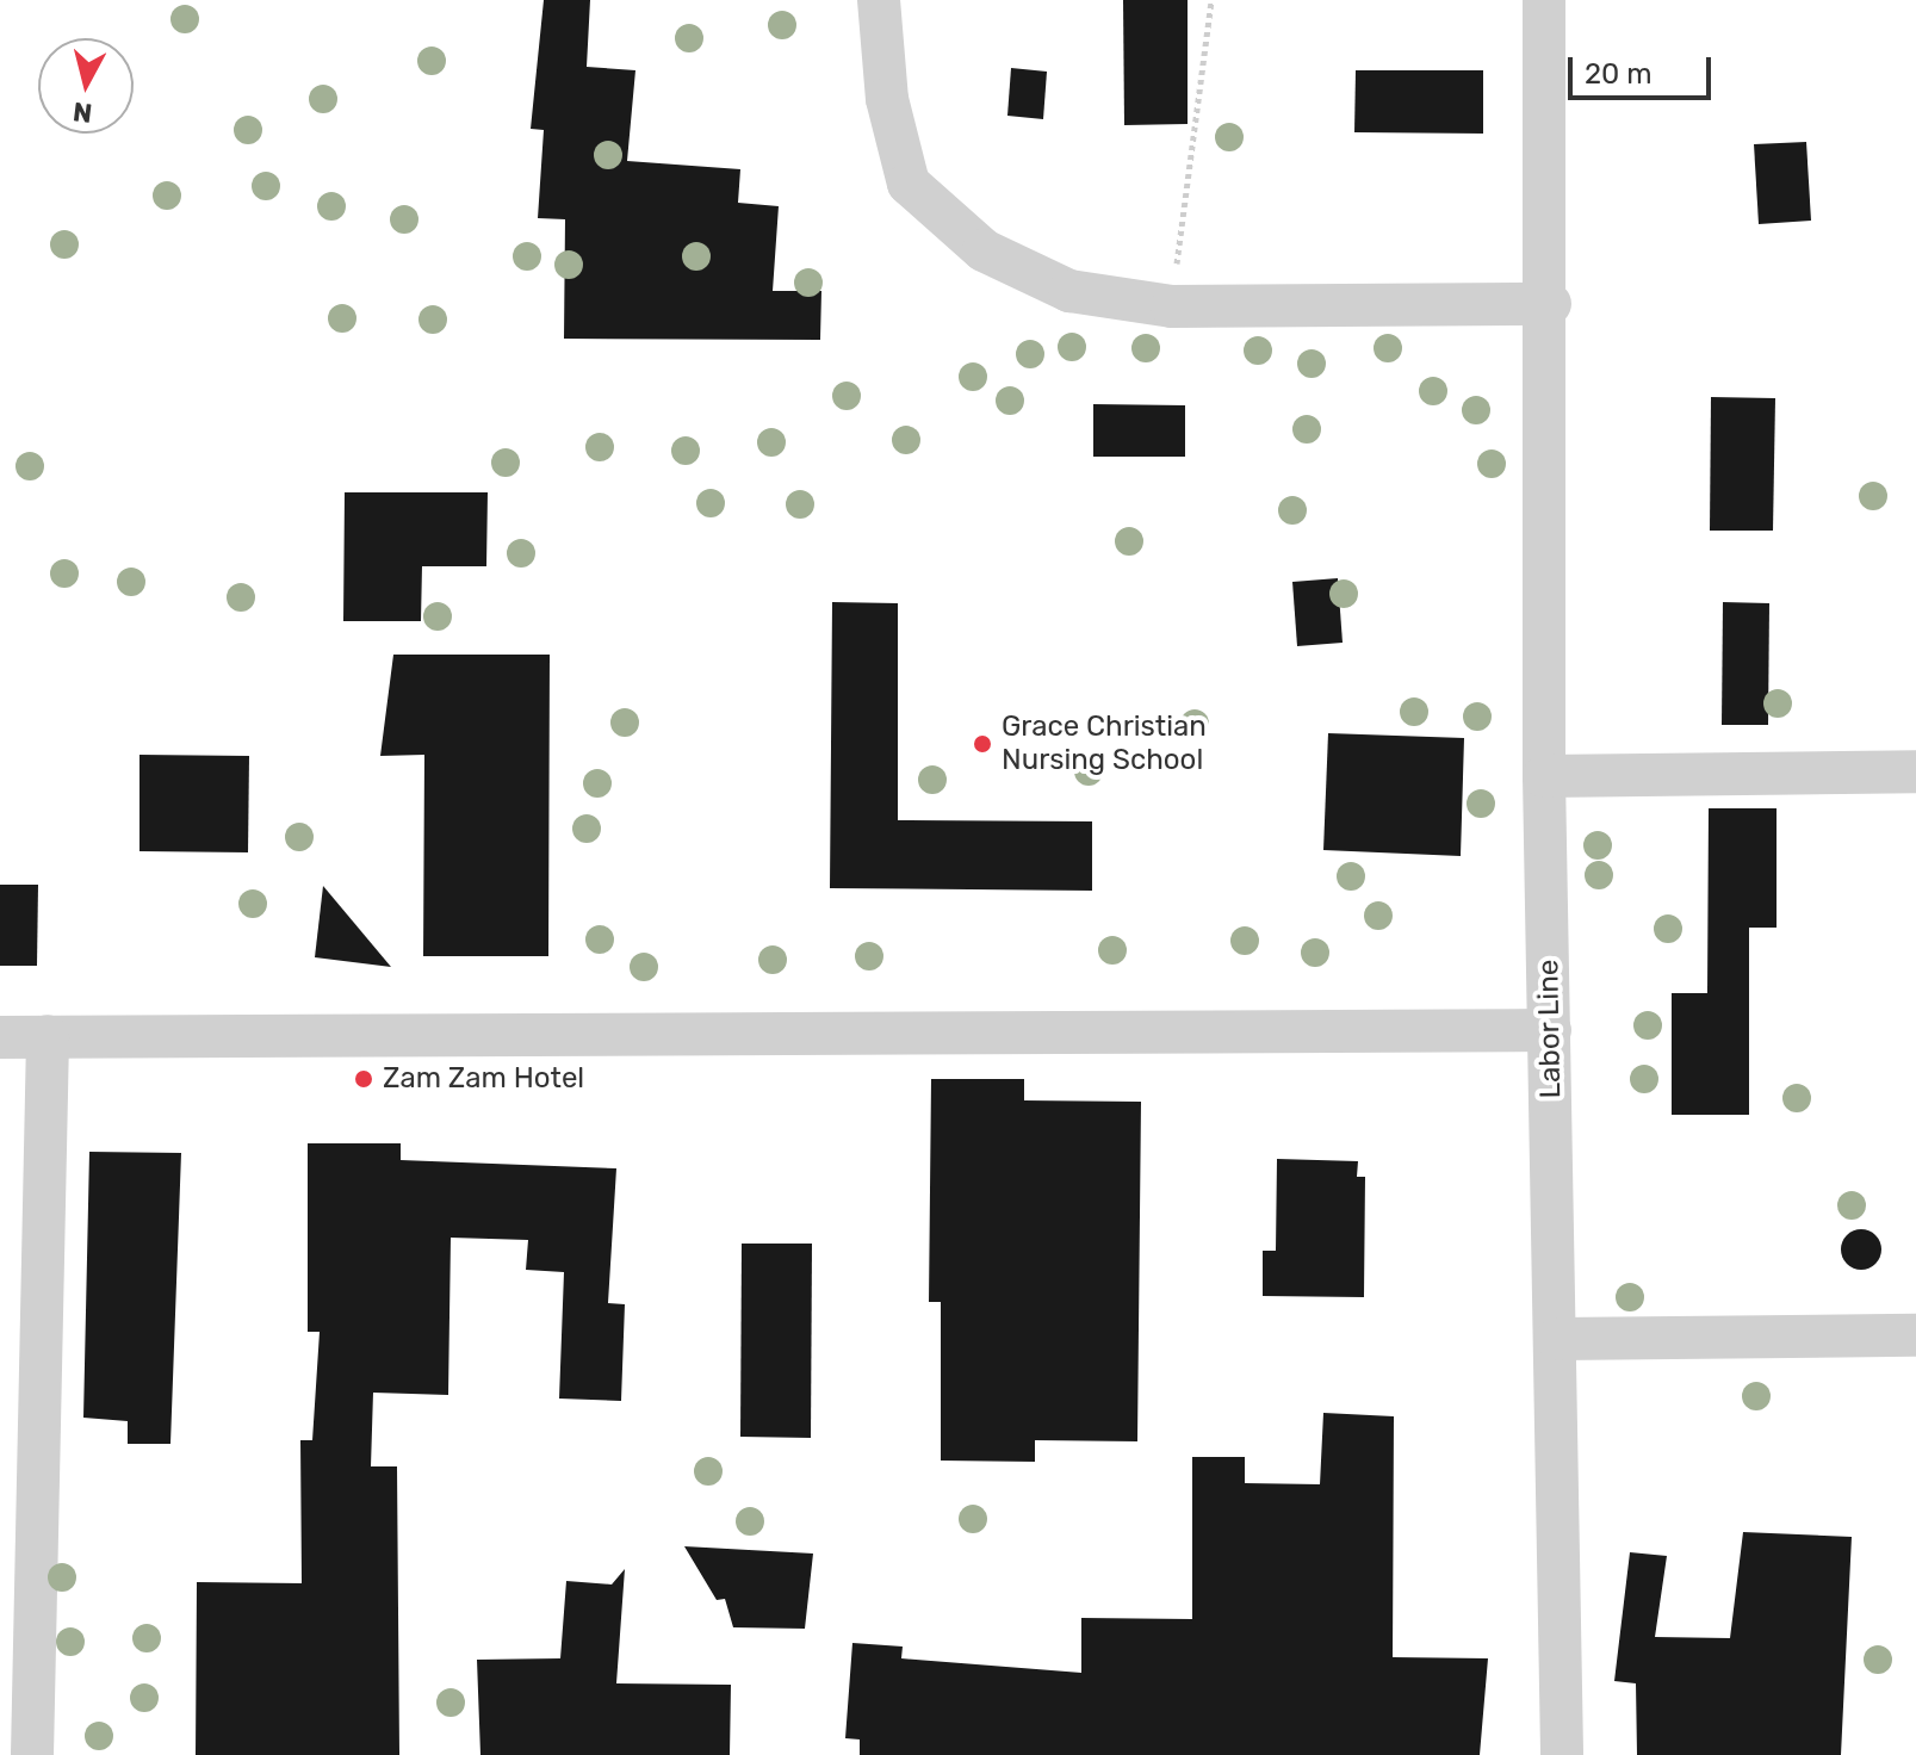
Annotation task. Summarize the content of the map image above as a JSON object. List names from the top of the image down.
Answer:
{
  "streets": {
    "street": ["Labor Line"]
  },
  "places": ["Grace Christian Nursing School", "Zam Zam Hotel"],
  "scale_bar": "20 m",
  "north": "bottom"
}
